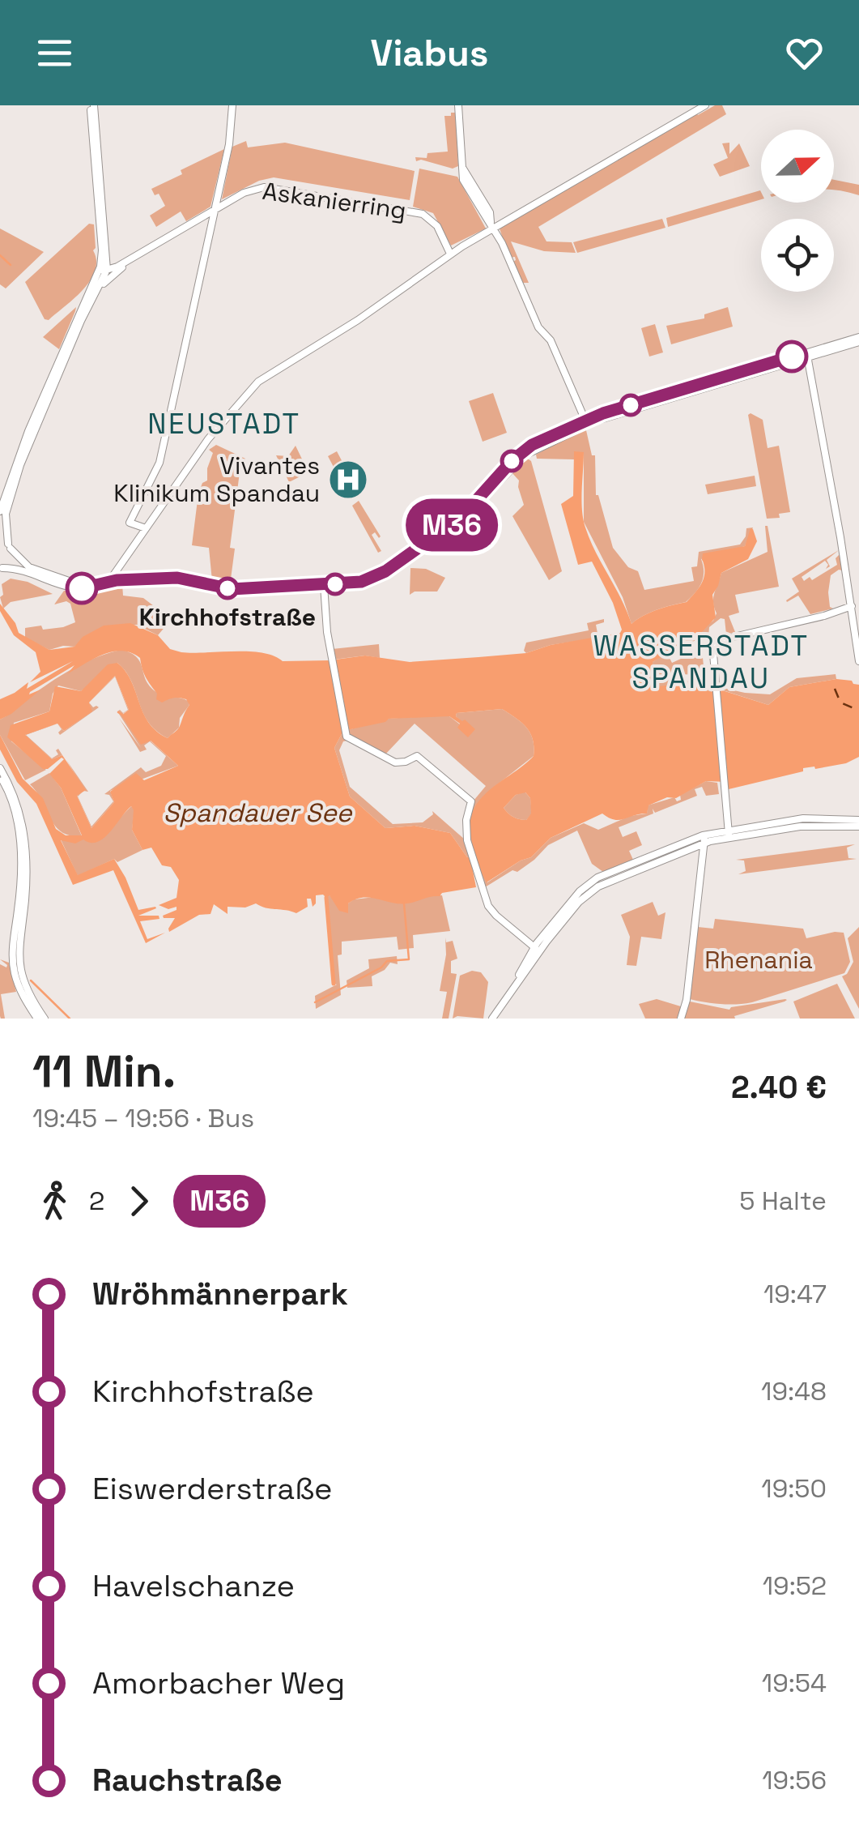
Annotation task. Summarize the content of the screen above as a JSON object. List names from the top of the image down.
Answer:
{
  "streets": {
    "main road": ["Askanierring"]
  },
  "districts": ["NEUSTADT", "WASSERSTADT SPANDAU"],
  "water": ["Spandauer See"],
  "parks": ["Rhenania"],
  "places": {
    "hospital": ["Vivantes Klinikum Spandau"],
    "other": ["Kirchhofstraße"]
  },
  "lines": ["bus line M36"],
  "north": "right",
  "page": {
    "header": "Viabus",
    "on_map": "M36",
    "heading": ["11 Min.", "19:45 – 19:56 · Bus", "2.40 €"],
    "legs": ["2", "M36", "5 Halte"],
    "list": [
      {
        "name": "Wröhmännerpark",
        "value": "19:47"
      },
      {
        "name": "Kirchhofstraße",
        "value": "19:48"
      },
      {
        "name": "Eiswerderstraße",
        "value": "19:50"
      },
      {
        "name": "Havelschanze",
        "value": "19:52"
      },
      {
        "name": "Amorbacher Weg",
        "value": "19:54"
      },
      {
        "name": "Rauchstraße",
        "value": "19:56"
      }
    ]
  }
}
